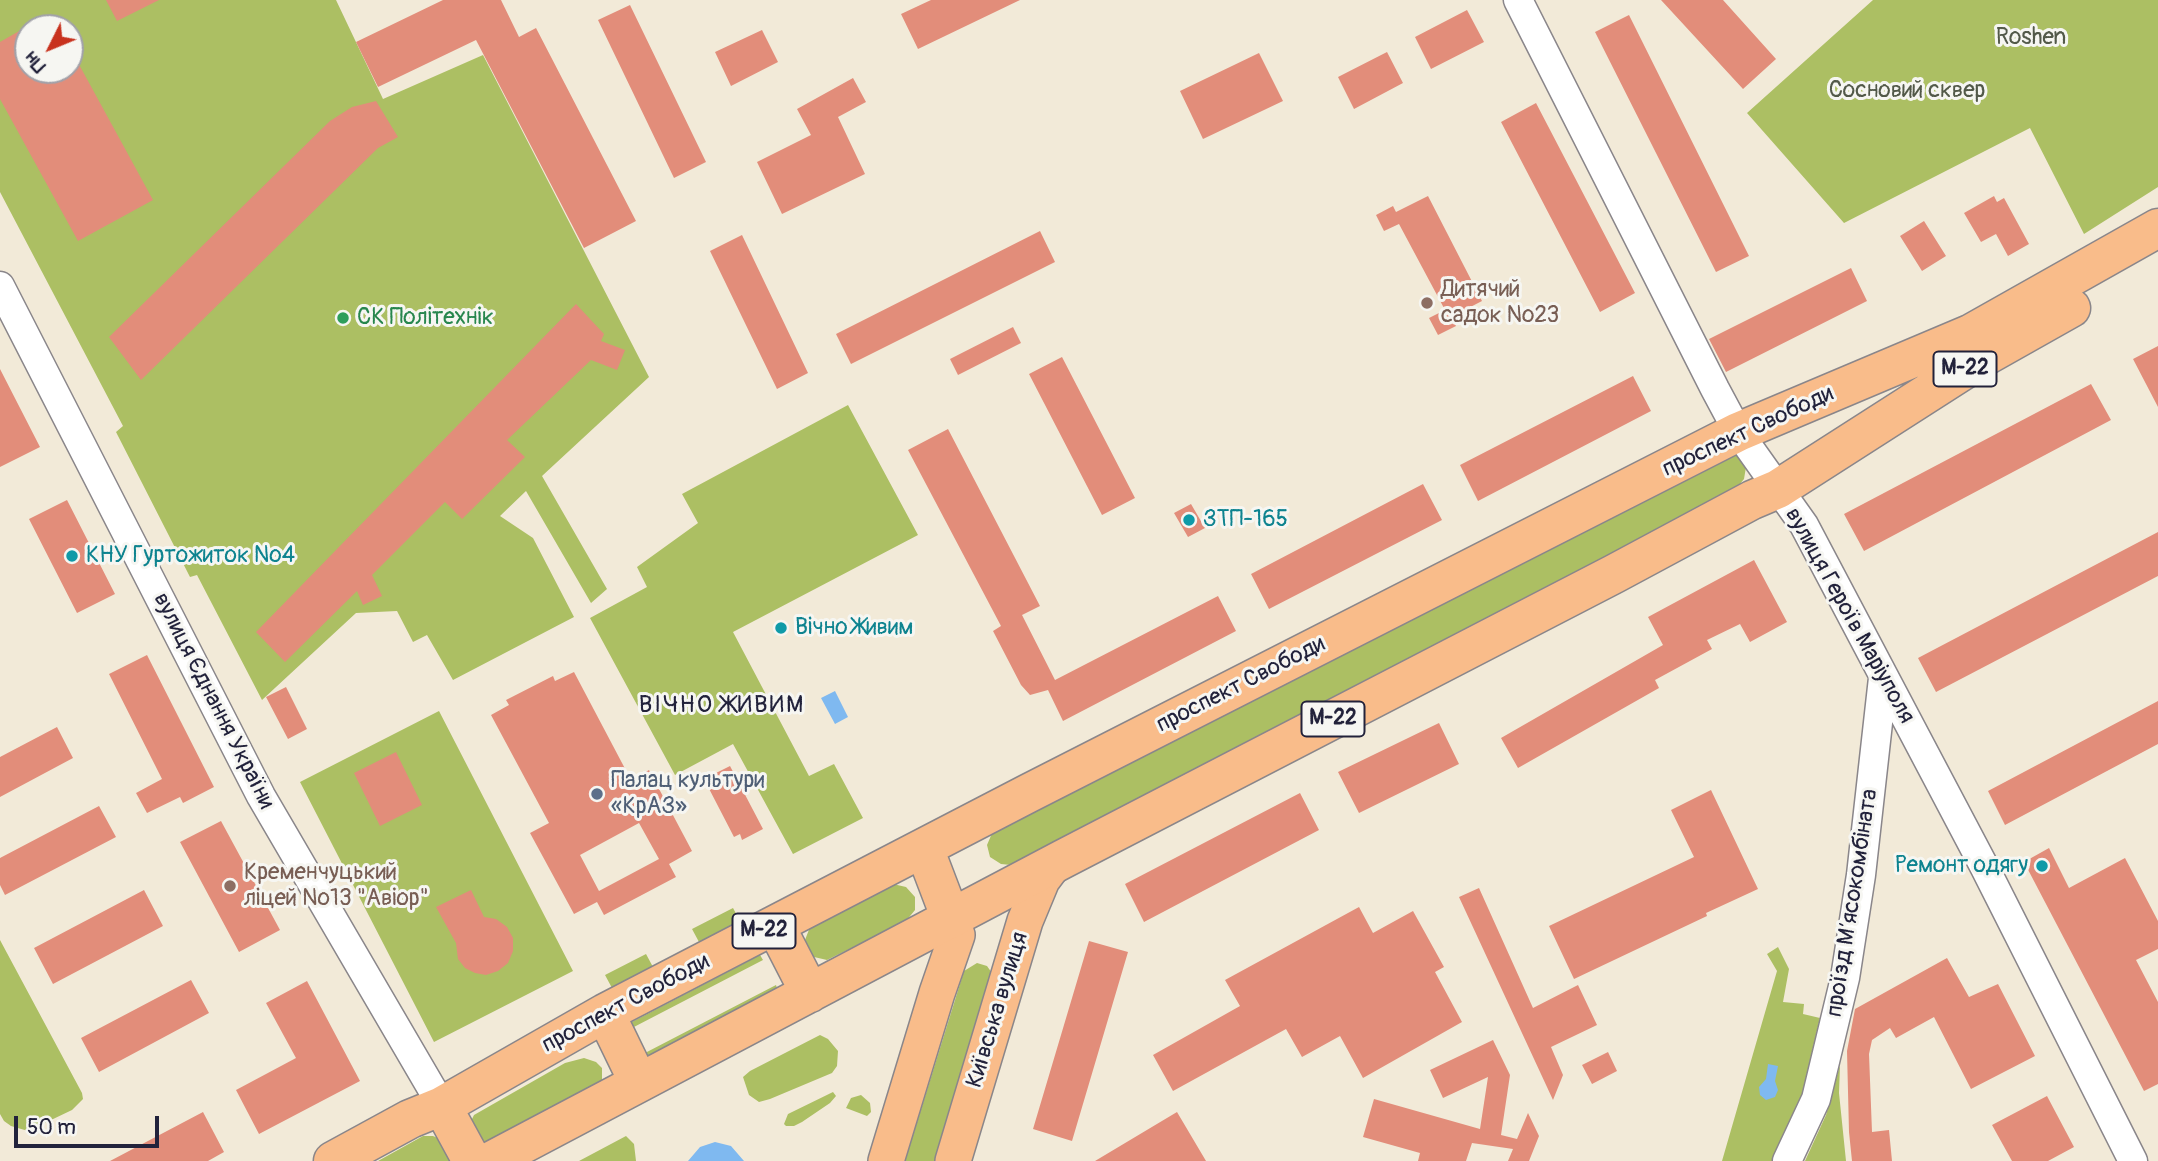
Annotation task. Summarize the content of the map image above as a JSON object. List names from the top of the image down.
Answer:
{
  "streets": {
    "highway": ["М-22", "проспект Свободи"],
    "main road": ["Київська вулиця"],
    "street": ["вулиця Героїв Маріуполя", "вулиця Єднання України", "проїзд Мʼясокомбіната"]
  },
  "crossings": [
    ["М-22", "вулиця Героїв Маріуполя"],
    ["М-22", "Київська вулиця"],
    ["проспект Свободи", "вулиця Героїв Маріуполя"],
    ["проспект Свободи", "вулиця Єднання України"],
    ["вулиця Героїв Маріуполя", "проїзд Мʼясокомбіната"]
  ],
  "districts": ["ВІЧНО ЖИВИМ"],
  "parks": ["Roshen", "Сосновий сквер"],
  "places": [
    "Дитячий садок №23",
    "СК Політехнік",
    "ЗТП-165",
    "КНУ Гуртожиток №4",
    "Вічно Живим",
    "Палац культури «КрАЗ»",
    "Ремонт одягу",
    "Кременчуцький ліцей №13 \"Авіор\""
  ],
  "scale_bar": "50 m",
  "north": "bottom left"
}
